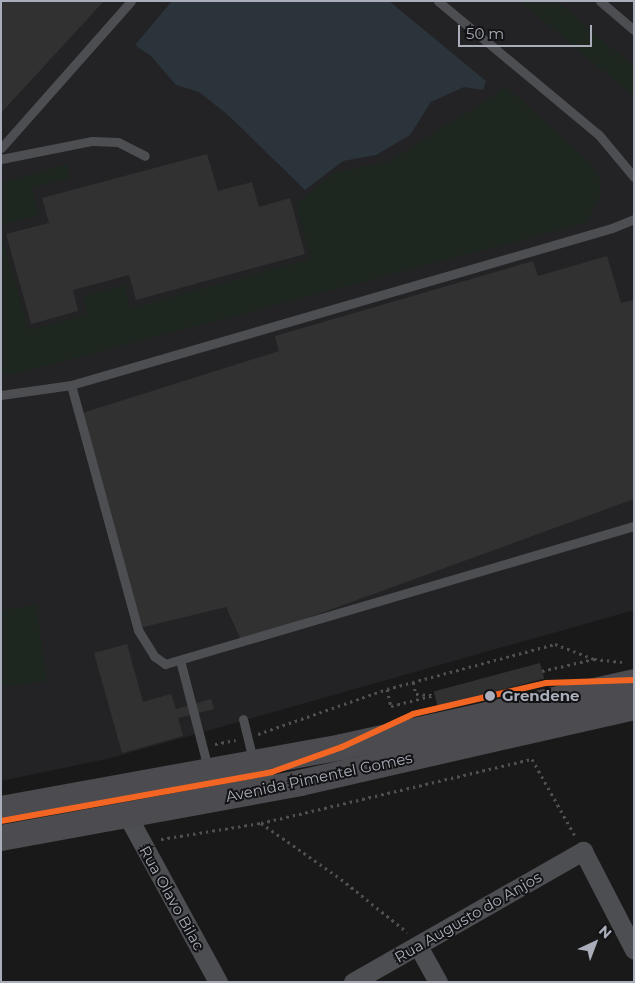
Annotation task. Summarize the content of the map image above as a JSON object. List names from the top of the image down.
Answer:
{
  "streets": {
    "main road": ["Avenida Pimentel Gomes"],
    "street": ["Rua Olavo Bilac", "Rua Augusto do Anjos"]
  },
  "crossings": [
    ["Avenida Pimentel Gomes", "Rua Olavo Bilac"]
  ],
  "places": ["Grendene"],
  "scale_bar": "50 m",
  "north": "top right"
}
